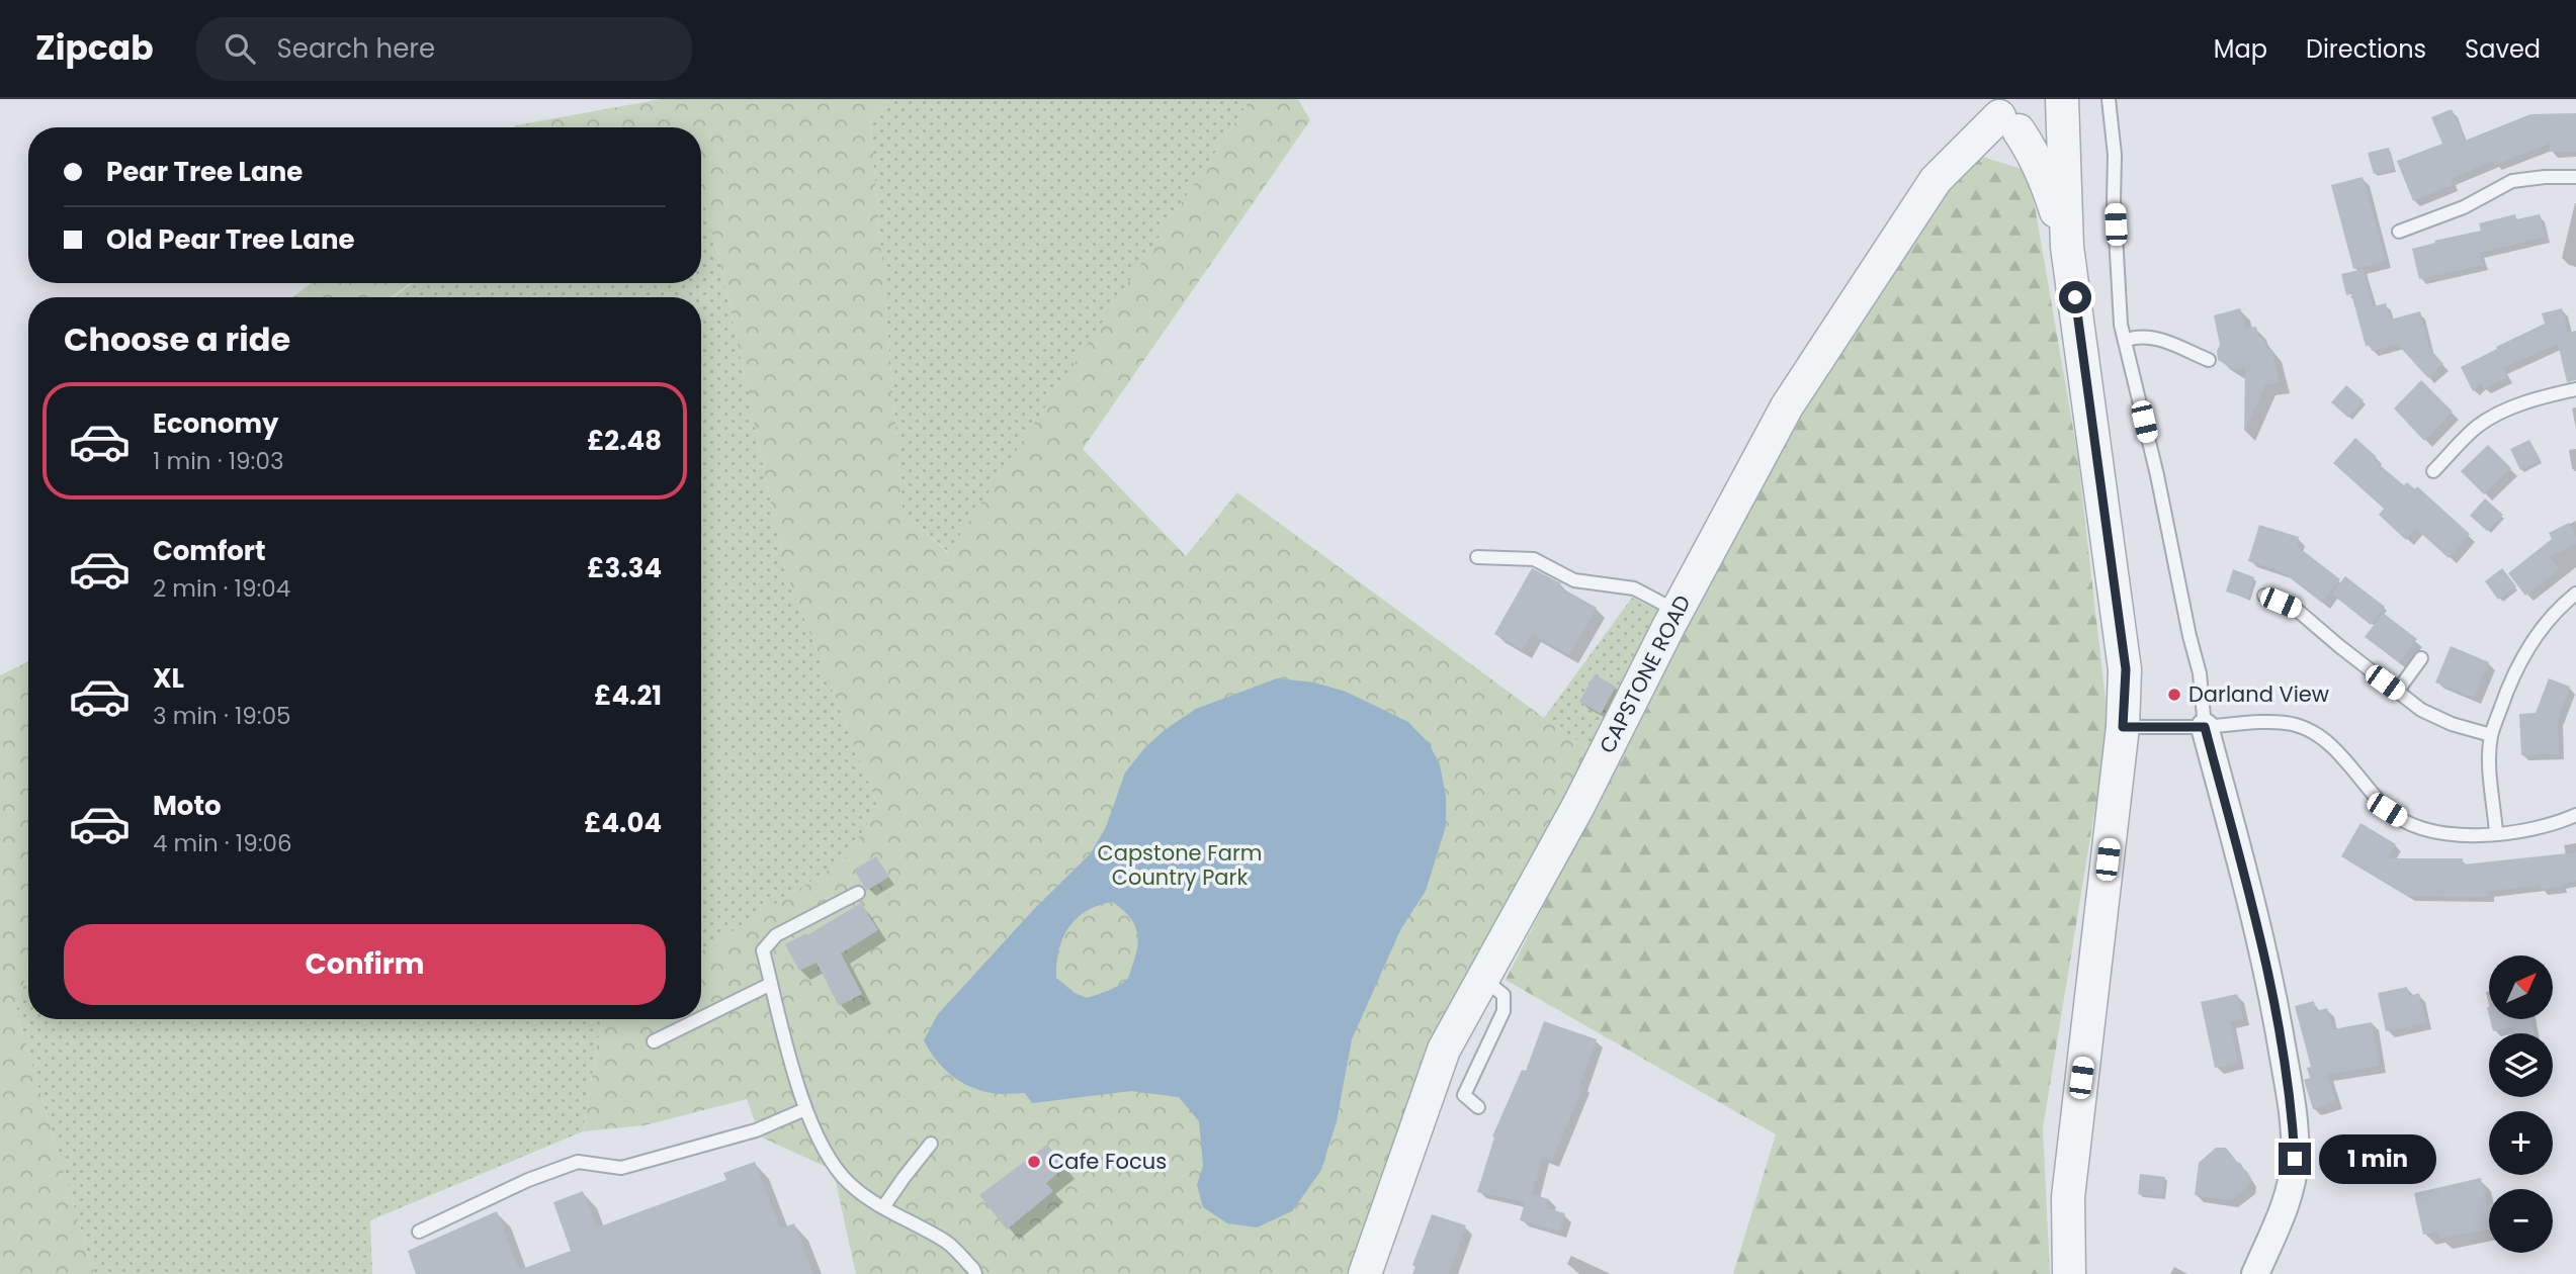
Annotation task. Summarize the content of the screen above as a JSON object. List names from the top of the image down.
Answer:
{
  "streets": {
    "street": ["CAPSTONE ROAD"]
  },
  "parks": ["Capstone Farm Country Park"],
  "places": ["Darland View", "Cafe Focus"],
  "north": "top right",
  "page": {
    "header": "Zipcab",
    "search": "Search here",
    "nav": ["Map", "Directions", "Saved"],
    "banner": ["Pear Tree Lane", "Old Pear Tree Lane"],
    "heading": "Choose a ride",
    "list": [
      {
        "name": "Economy",
        "note": "1 min · 19:03",
        "value": "£2.48"
      },
      {
        "name": "Comfort",
        "note": "2 min · 19:04",
        "value": "£3.34"
      },
      {
        "name": "XL",
        "note": "3 min · 19:05",
        "value": "£4.21"
      },
      {
        "name": "Moto",
        "note": "4 min · 19:06",
        "value": "£4.04"
      }
    ],
    "buttons": "Confirm",
    "map_buttons": ["+", "−"],
    "bubble": "1 min"
  }
}
